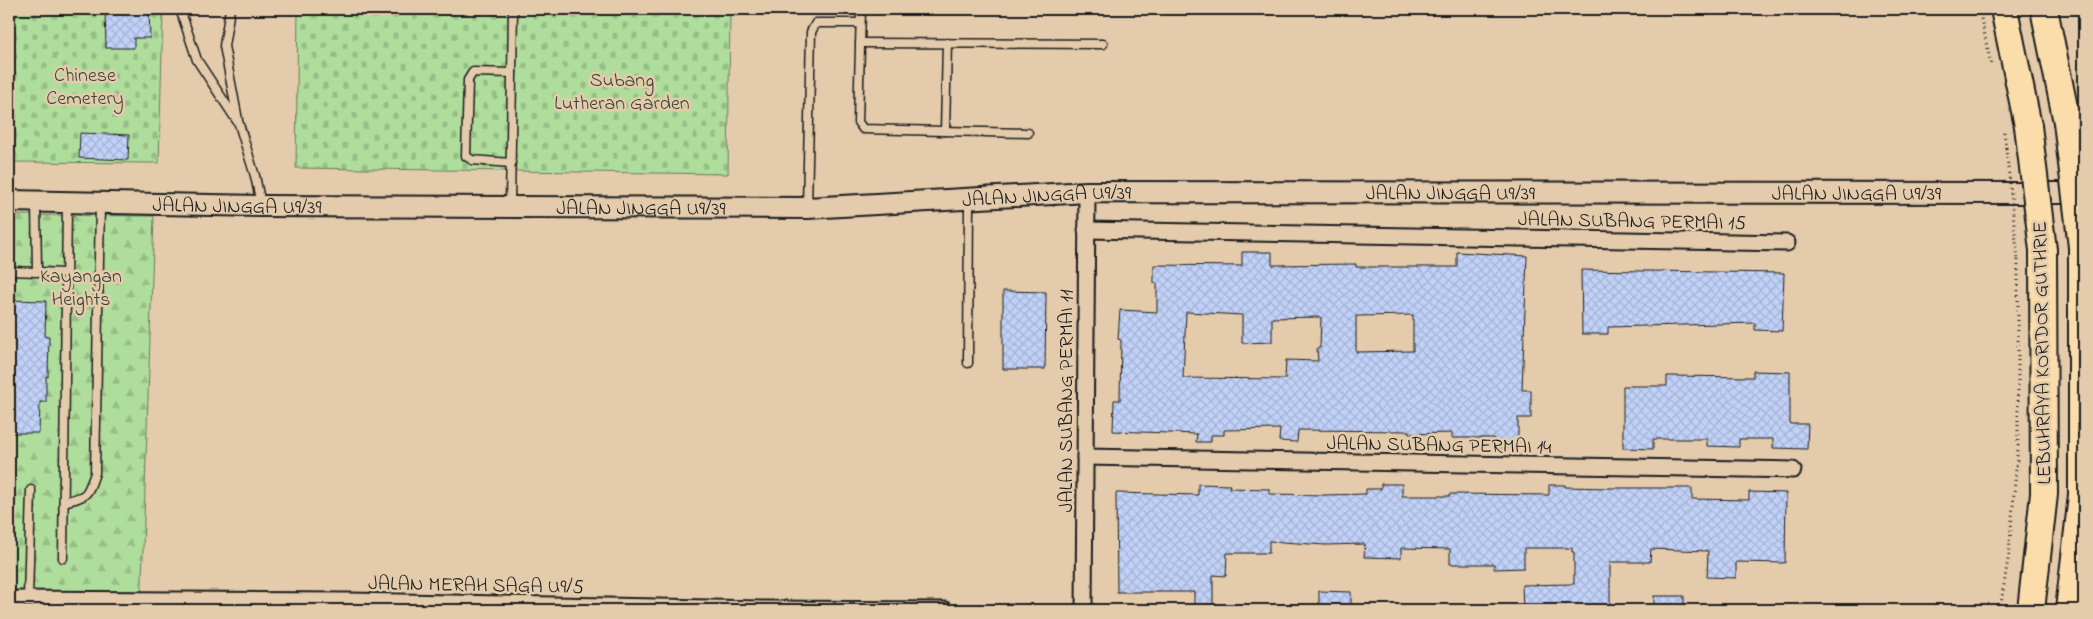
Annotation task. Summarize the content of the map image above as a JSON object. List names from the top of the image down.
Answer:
{
  "streets": {
    "highway": ["LEBUHRAYA KORIDOR GUTHRIE"],
    "street": [
      "JALAN JINGGA U9/39",
      "JALAN SUBANG PERMAI 15",
      "JALAN SUBANG PERMAI 11",
      "JALAN SUBANG PERMAI 14",
      "JALAN MERAH SAGA U9/5"
    ]
  },
  "crossings": [
    ["JALAN JINGGA U9/39", "JALAN SUBANG PERMAI 11"],
    ["JALAN SUBANG PERMAI 15", "JALAN SUBANG PERMAI 11"],
    ["JALAN SUBANG PERMAI 11", "JALAN SUBANG PERMAI 14"]
  ],
  "parks": ["Chinese Cemetery", "Subang Lutheran Garden", "Kayangan Heights"]
}
